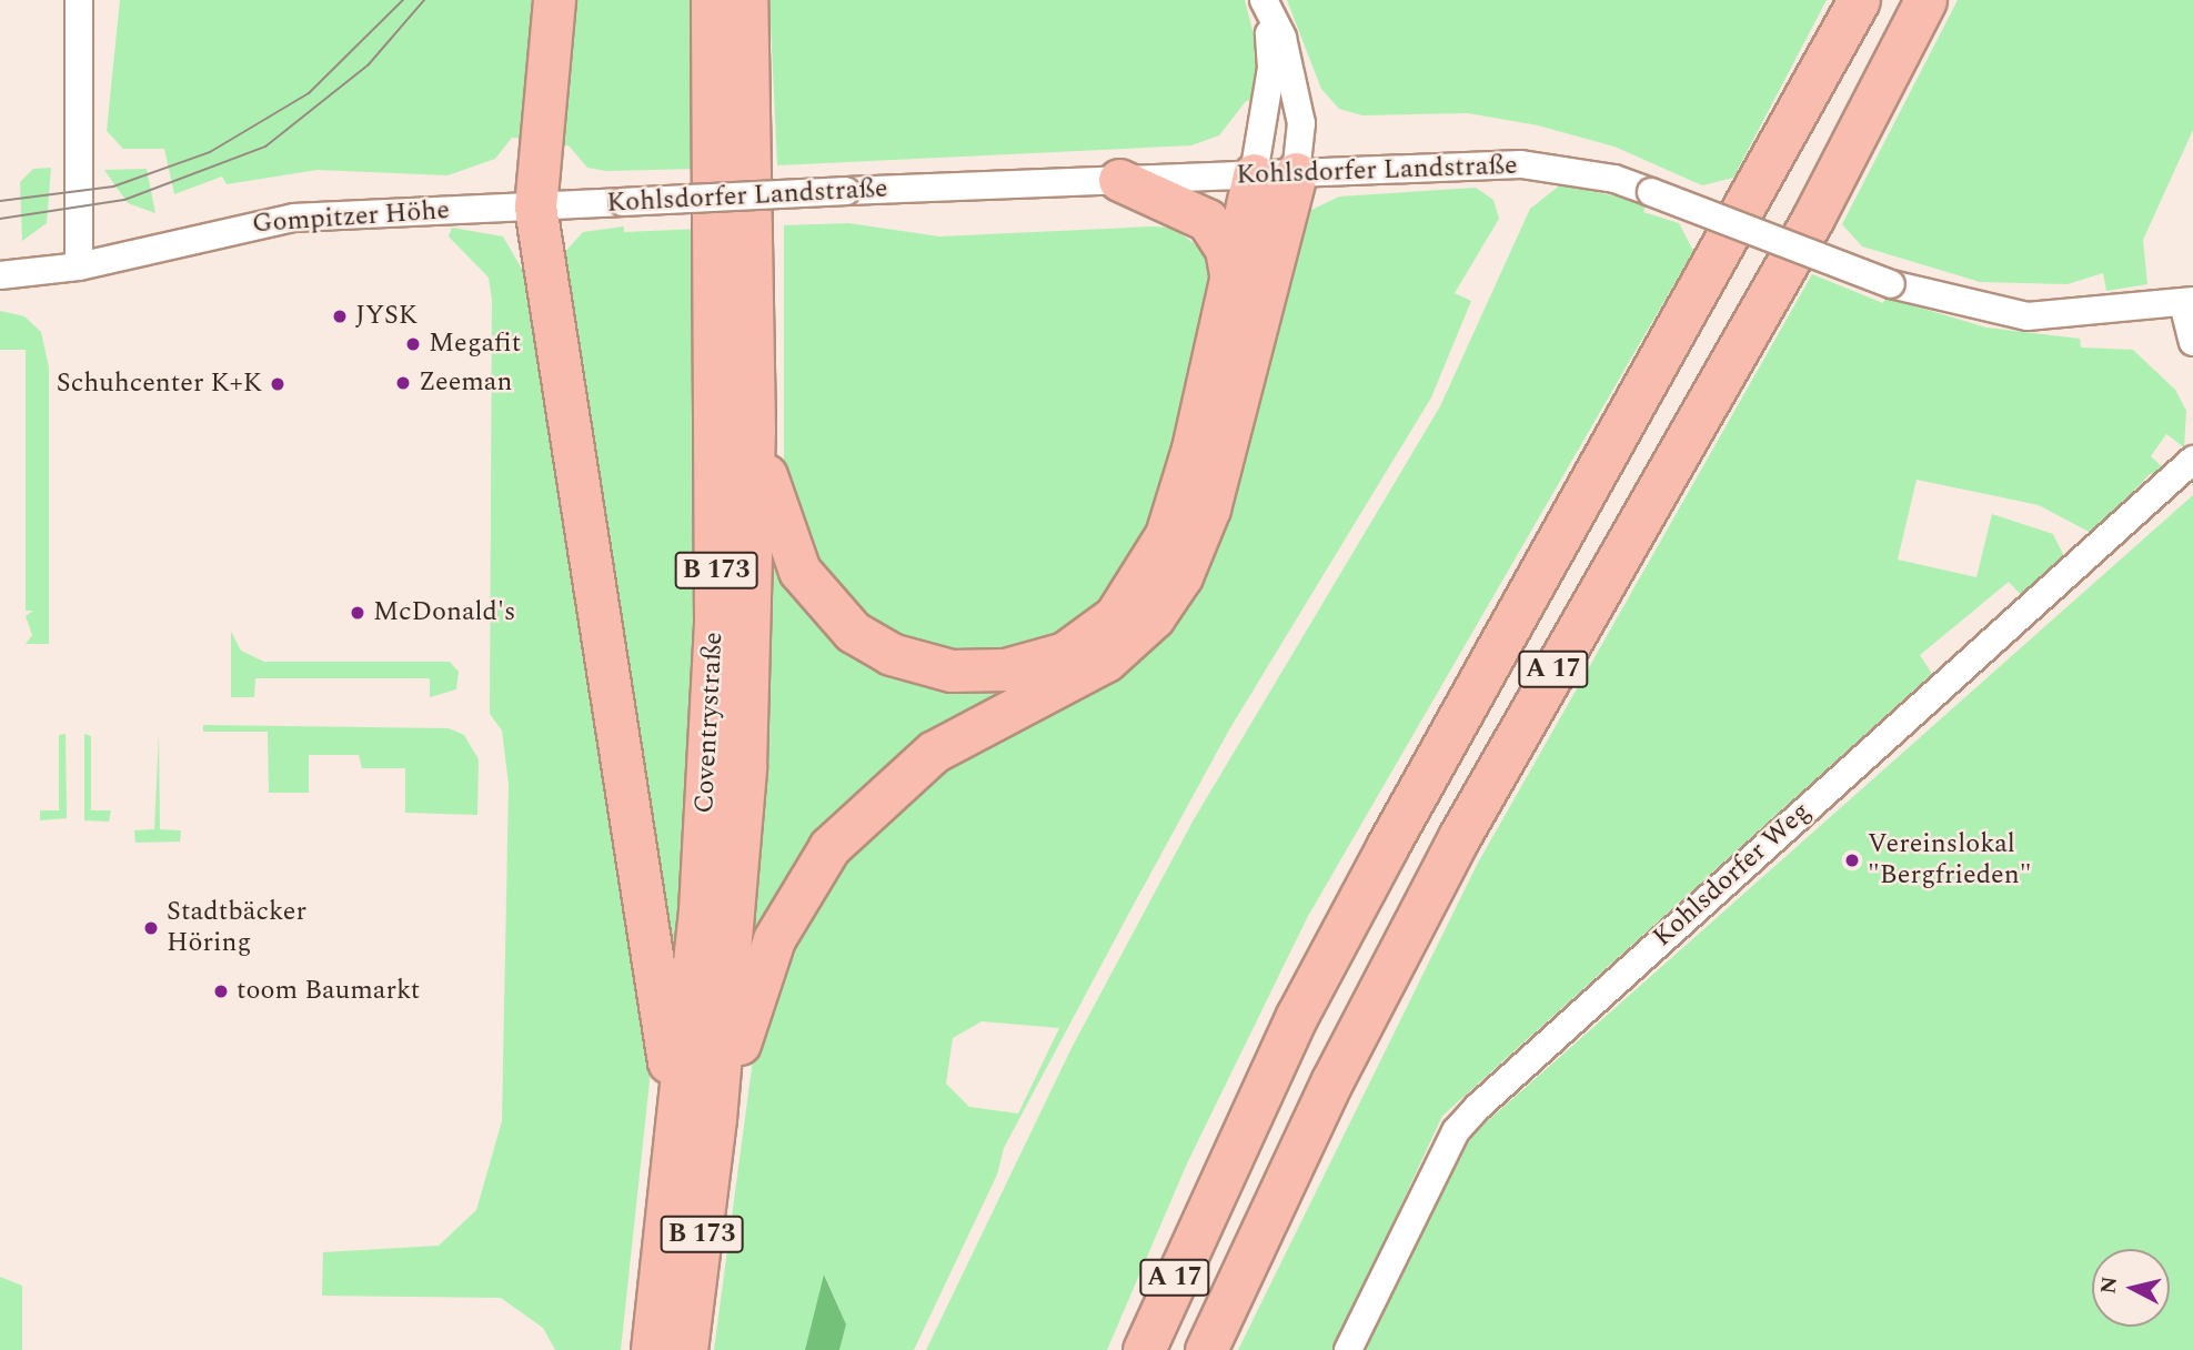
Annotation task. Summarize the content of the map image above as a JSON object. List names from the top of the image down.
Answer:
{
  "streets": {
    "highway": ["B 173", "A 17", "Coventrystraße"],
    "street": ["Kohlsdorfer Landstraße", "Gompitzer Höhe", "Kohlsdorfer Weg"]
  },
  "crossings": [
    ["Kohlsdorfer Landstraße", "Gompitzer Höhe"]
  ],
  "places": [
    "JYSK",
    "Megafit",
    "Zeeman",
    "Schuhcenter K+K",
    "McDonald's",
    "Vereinslokal \"Bergfrieden\"",
    "Stadtbäcker Höring",
    "toom Baumarkt"
  ],
  "north": "left"
}
